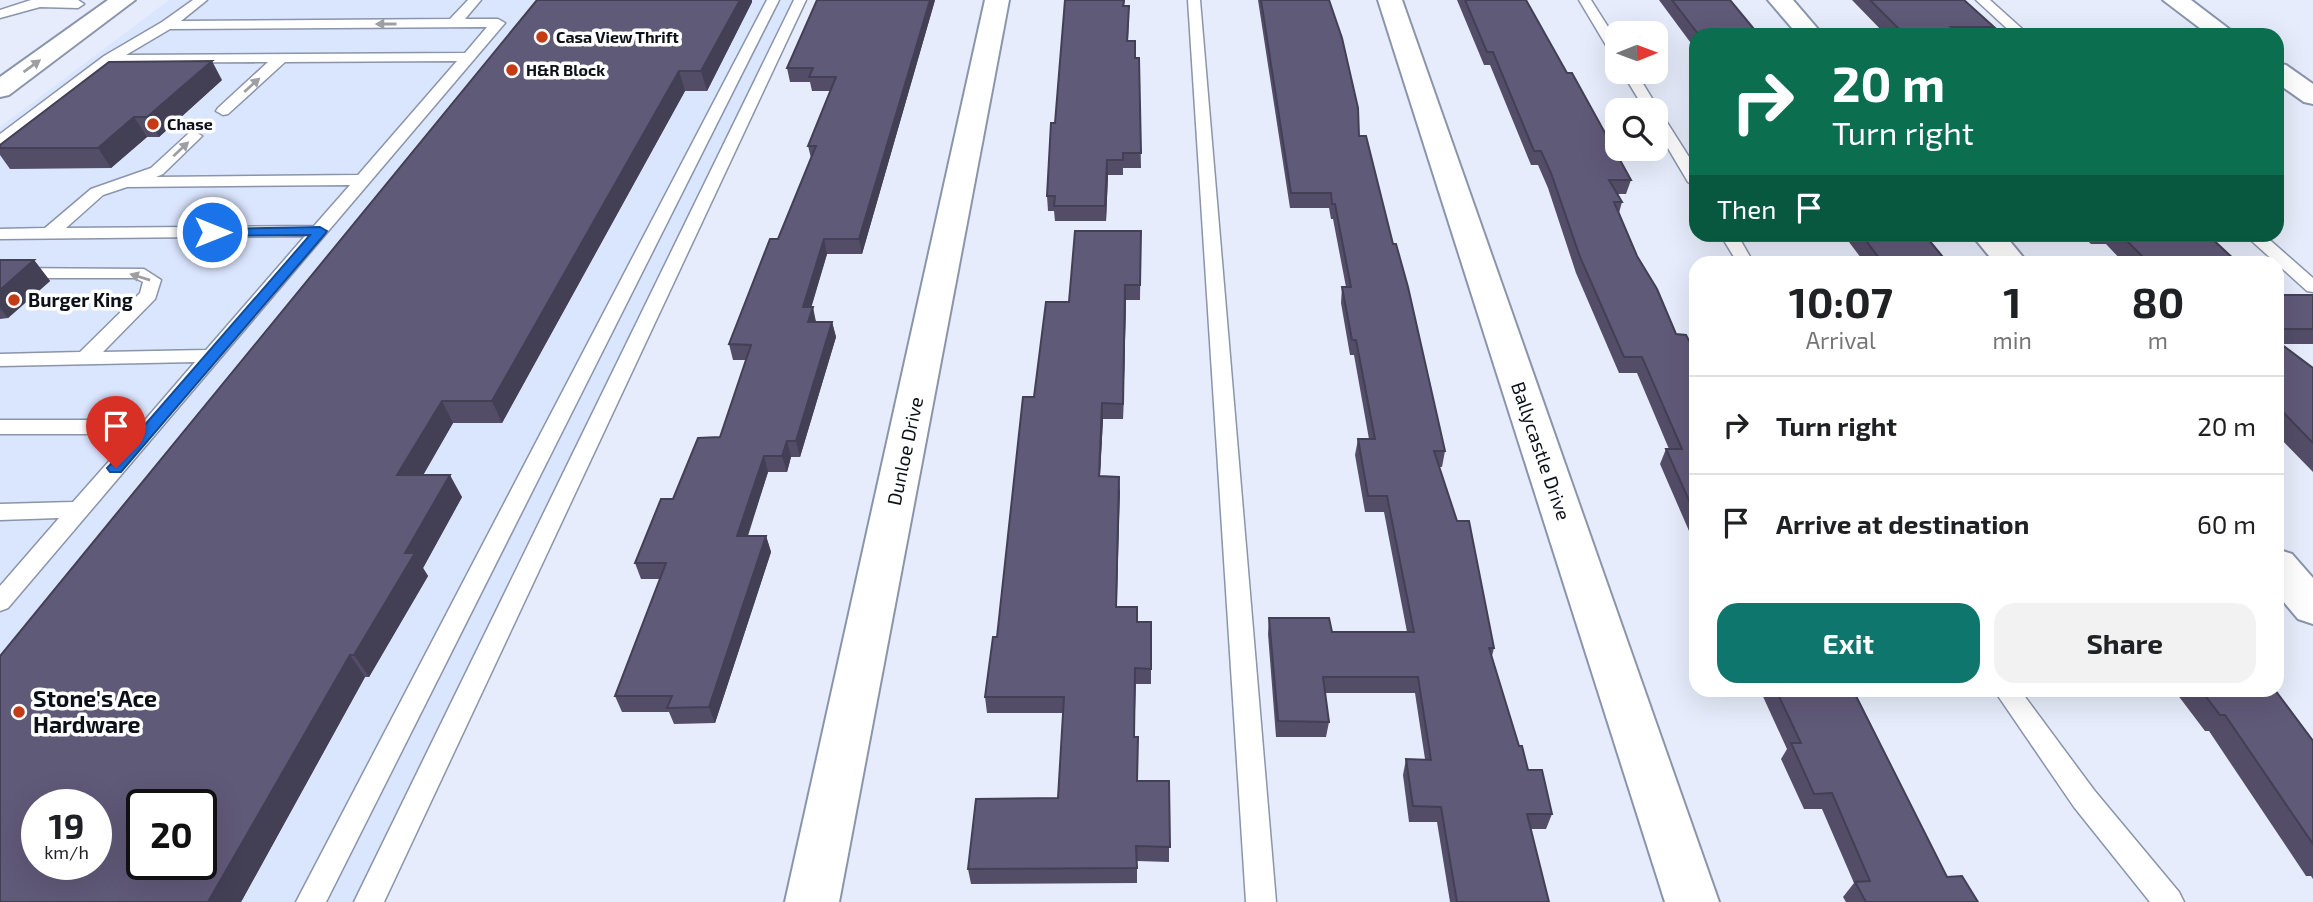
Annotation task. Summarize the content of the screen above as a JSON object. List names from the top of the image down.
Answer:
{
  "streets": {
    "street": ["Dunloe Drive", "Ballycastle Drive"]
  },
  "places": [
    "Casa View Thrift",
    "H&R Block",
    "Chase",
    "Burger King",
    "Stone's Ace Hardware"
  ],
  "north": "right",
  "page": {
    "turn": ["20 m", "Turn right"],
    "then": "Then",
    "eta": [
      "10:07",
      "Arrival",
      "1",
      "min",
      "80",
      "m"
    ],
    "list": [
      {
        "name": "Turn right",
        "value": "20 m"
      },
      {
        "name": "Arrive at destination",
        "value": "60 m"
      }
    ],
    "buttons": ["Exit", "Share"],
    "speed": "19 km/h",
    "limit": "20"
  }
}
